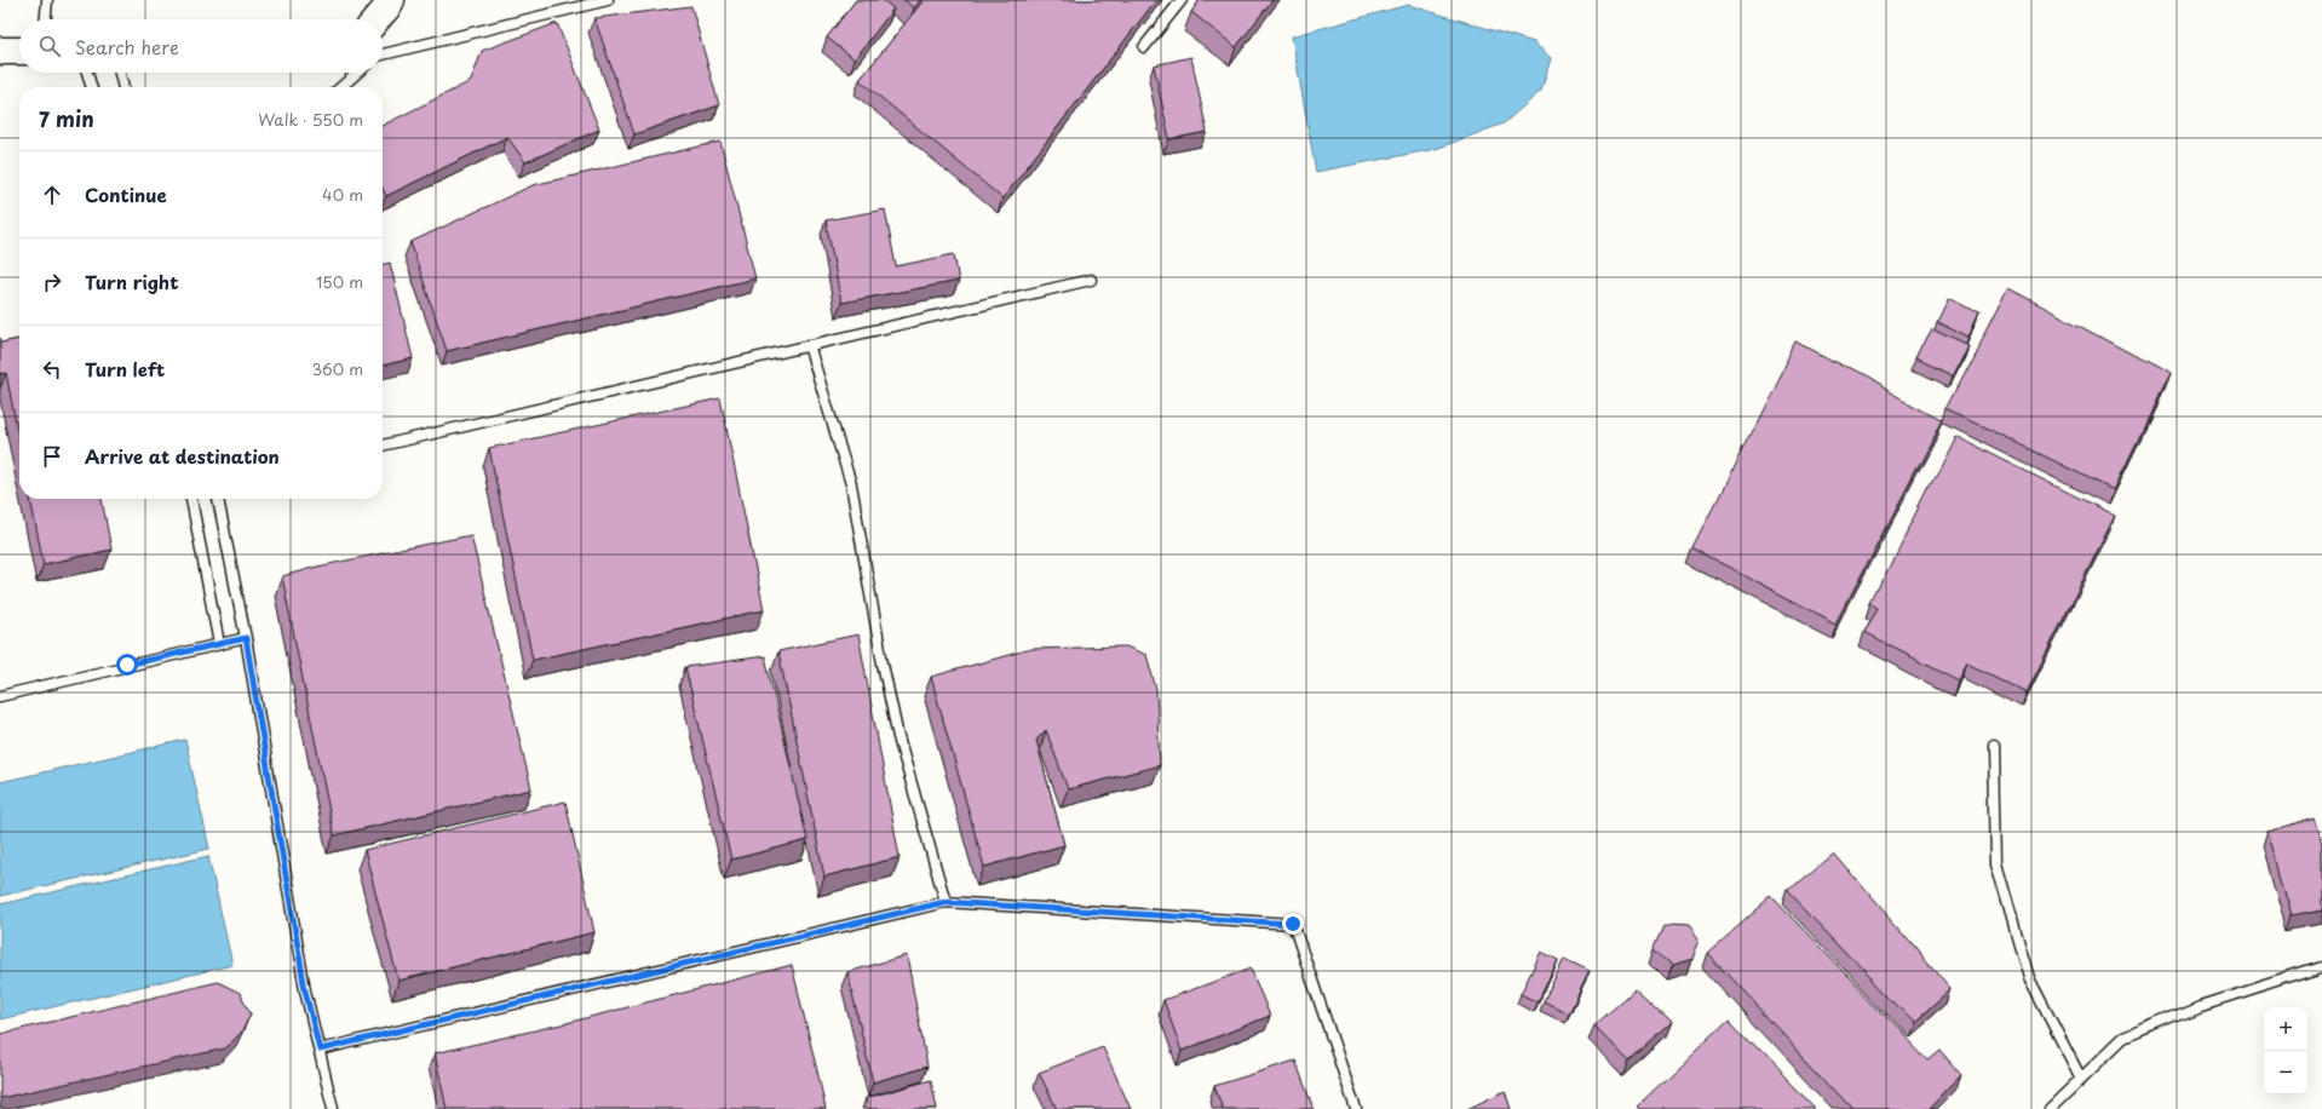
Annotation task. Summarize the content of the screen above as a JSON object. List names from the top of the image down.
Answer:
{
  "page": {
    "search": "Search here",
    "heading": ["7 min", "Walk · 550 m"],
    "list": [
      ["Continue", "40 m"],
      ["Turn right", "150 m"],
      ["Turn left", "360 m"],
      "Arrive at destination"
    ],
    "map_buttons": ["+", "−"]
  }
}
